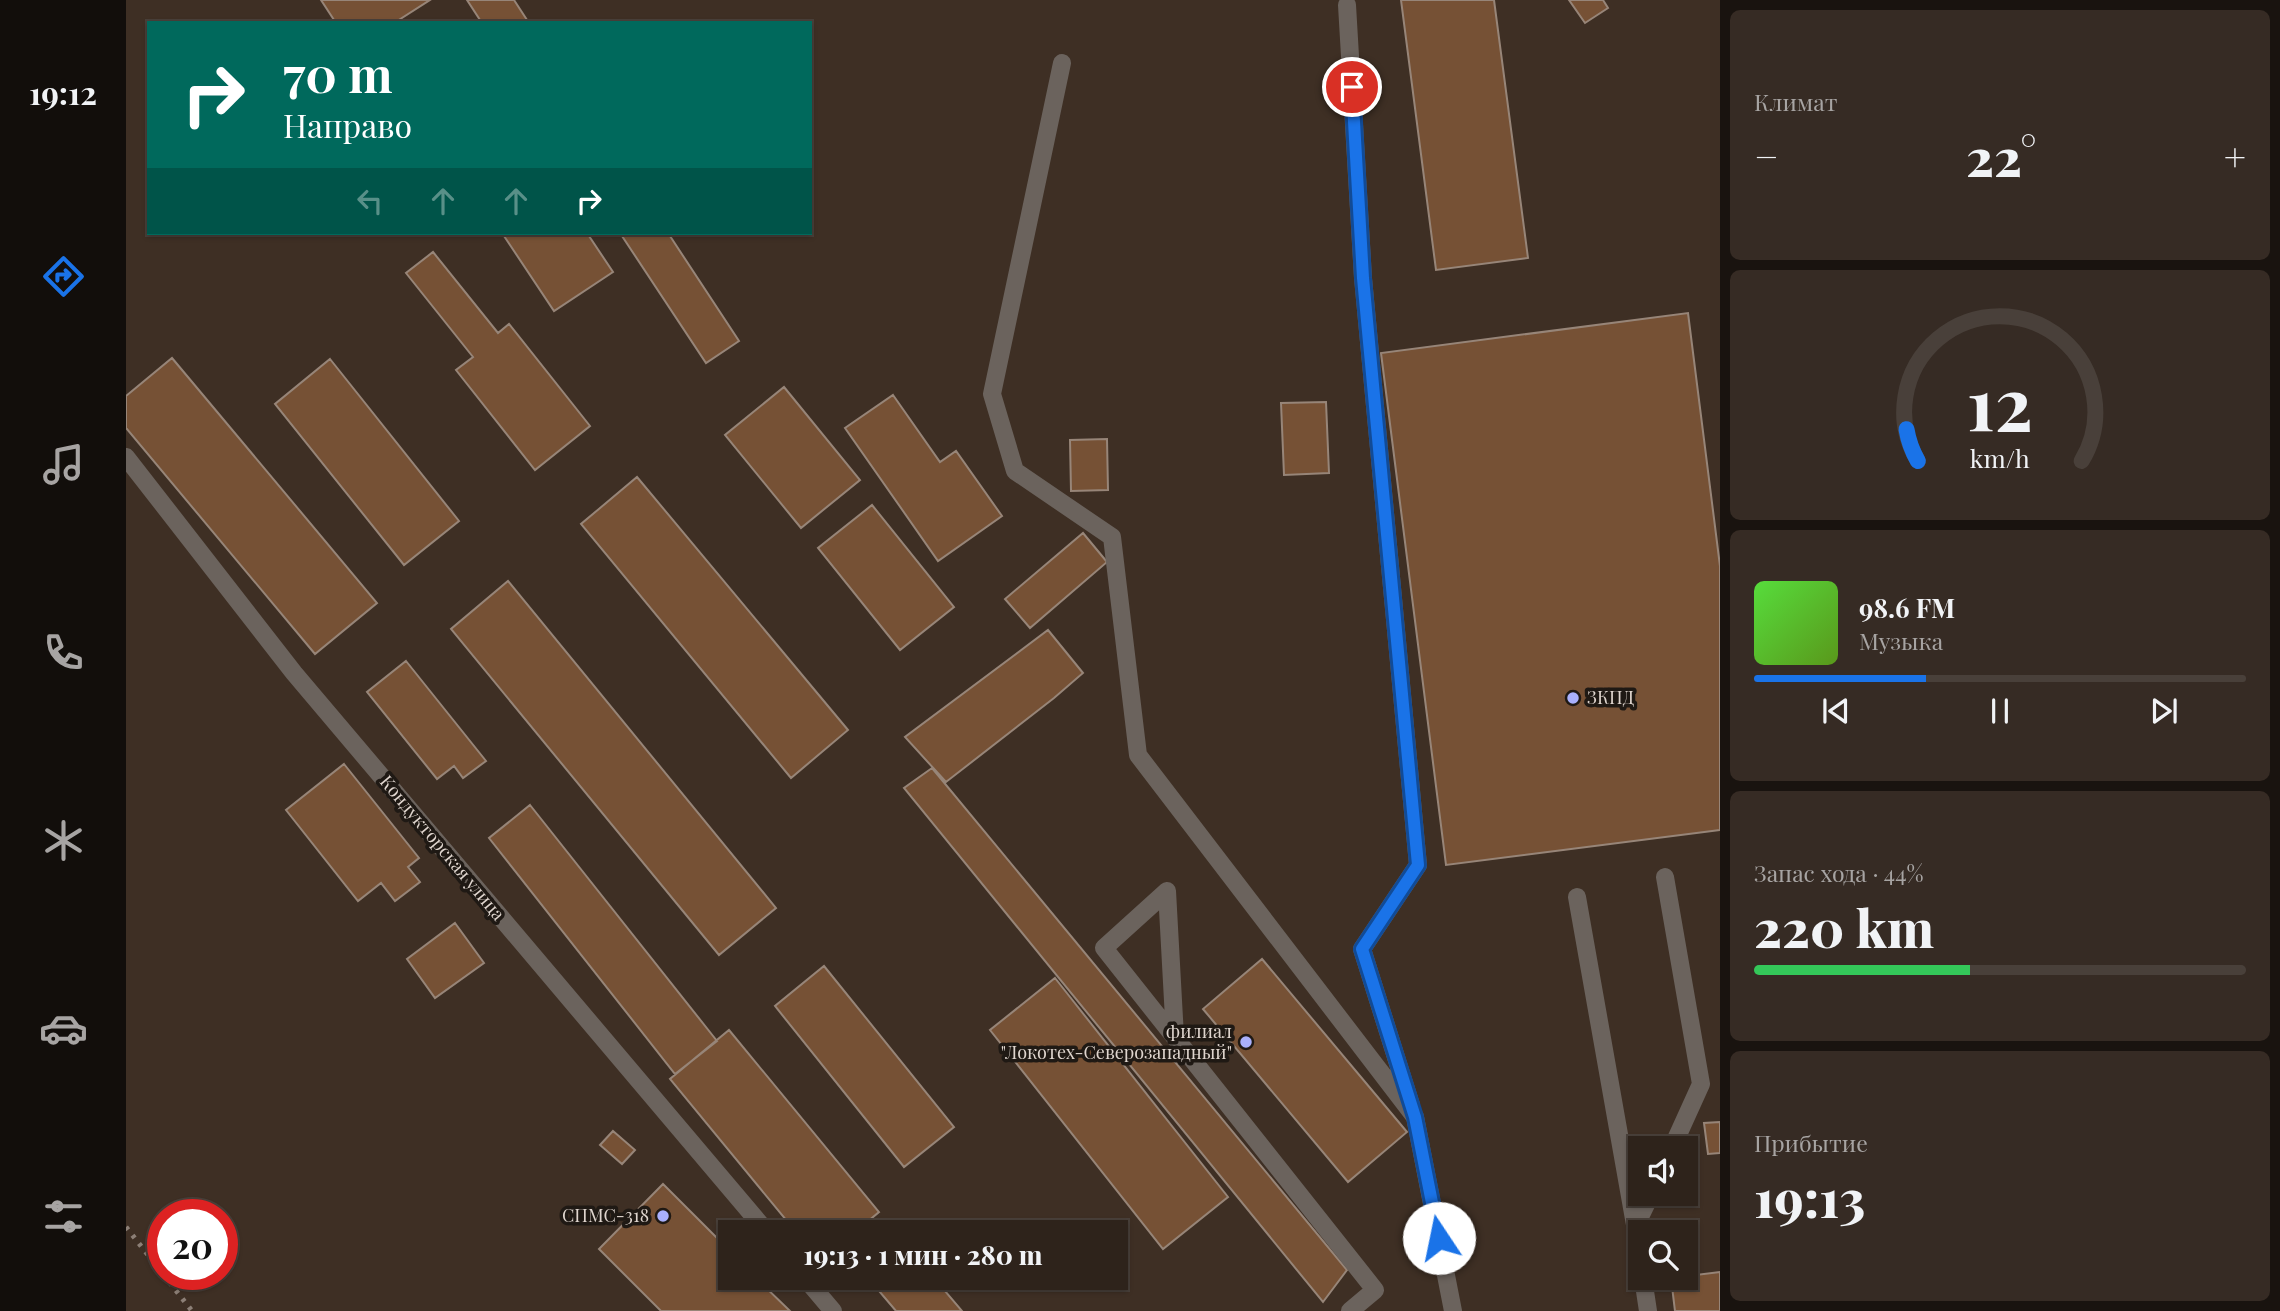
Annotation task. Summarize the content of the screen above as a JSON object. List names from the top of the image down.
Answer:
{
  "streets": {
    "lane": ["Кондукторская улица"]
  },
  "places": ["ЗКПД", "филиал \"Локотех-Северозападный\"", "СПМС-318"],
  "page": {
    "tabs": "19:12",
    "tile": [
      "Климат",
      ["Запас хода · 44%", "220 km"],
      ["Прибытие", "19:13"]
    ],
    "turn": ["70 m", "Направо"],
    "heat": ["−", "22°", "+"],
    "song": ["98.6 FM", "Музыка"],
    "limit": "20",
    "trip": "19:13 · 1 мин · 280 m",
    "gauge": ["12", "km/h"]
  }
}
